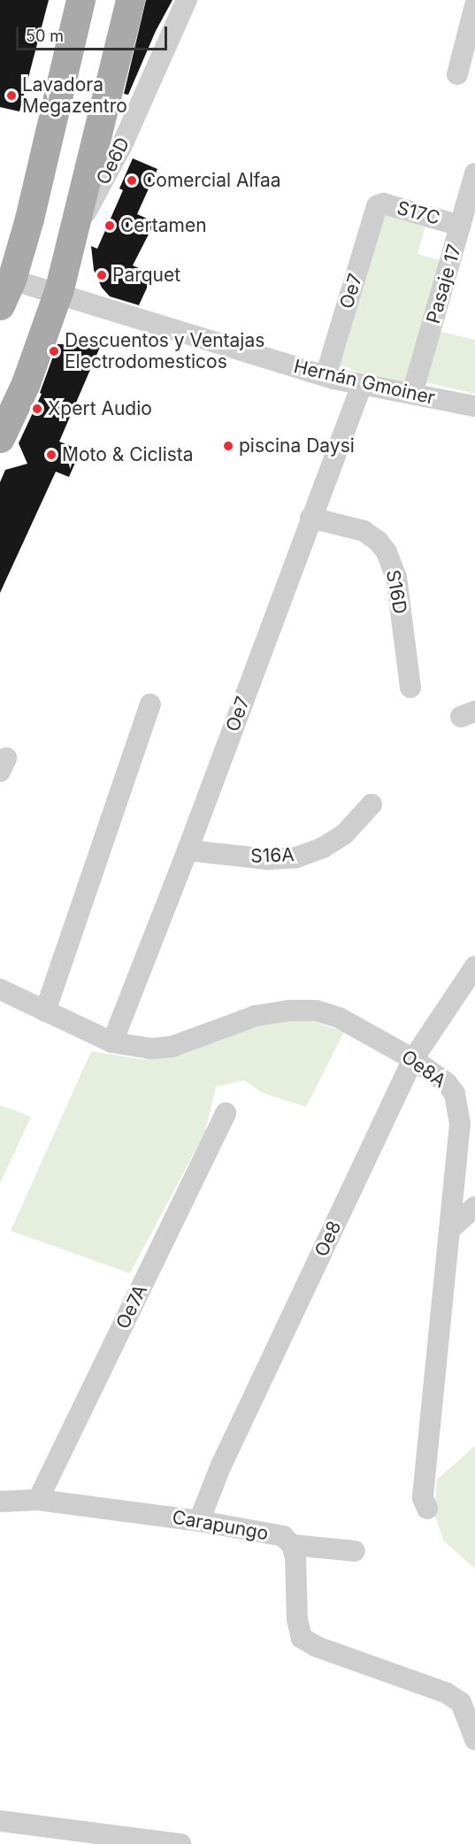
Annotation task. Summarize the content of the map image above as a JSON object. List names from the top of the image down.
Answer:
{
  "streets": {
    "street": [
      "Oe6D",
      "S17C",
      "Pasaje 17",
      "Oe7",
      "Hernán Gmoiner",
      "S16D",
      "S16A",
      "Oe8A",
      "Oe8",
      "Oe7A",
      "Carapungo"
    ]
  },
  "crossings": [
    ["S17C", "Pasaje 17"],
    ["S17C", "Oe7"],
    ["Pasaje 17", "Hernán Gmoiner"],
    ["Oe7", "Hernán Gmoiner"],
    ["Oe7", "S16D"],
    ["Oe7", "S16A"],
    ["Oe7", "Oe8A"],
    ["Oe8A", "Oe8"],
    ["Oe8", "Carapungo"],
    ["Oe7A", "Carapungo"]
  ],
  "places": [
    "Lavadora Megazentro",
    "Comercial Alfaa",
    "Certamen",
    "Parquet",
    "Descuentos y Ventajas Electrodomesticos",
    "Xpert Audio",
    "piscina Daysi",
    "Moto & Ciclista"
  ],
  "scale_bar": "50 m"
}
